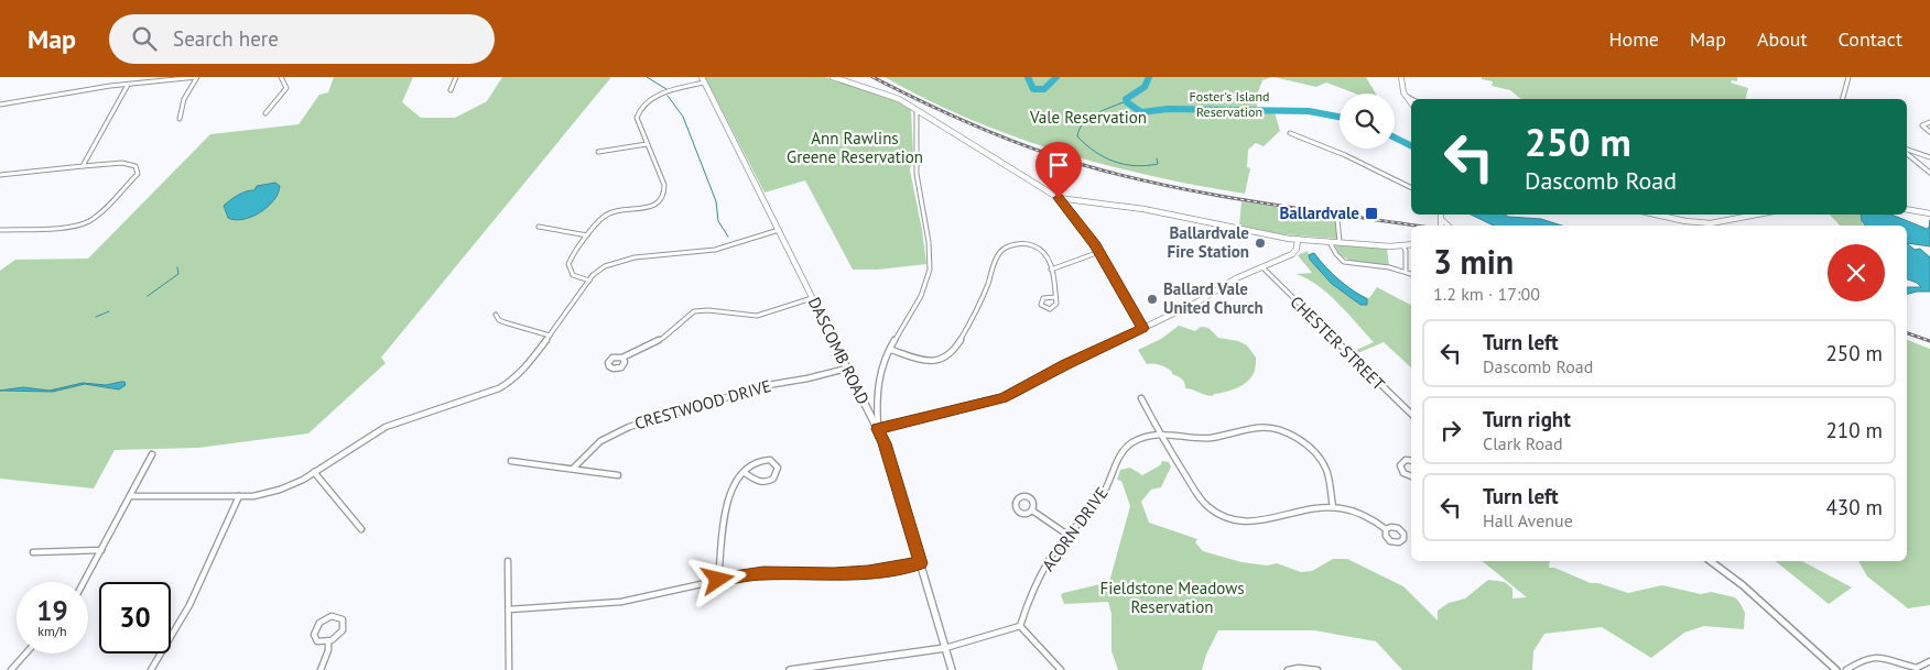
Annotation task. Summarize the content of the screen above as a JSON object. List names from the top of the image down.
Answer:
{
  "streets": {
    "main road": ["DASCOMB ROAD"],
    "street": ["CHESTER STREET", "CRESTWOOD DRIVE", "ACORN DRIVE"]
  },
  "crossings": [
    ["DASCOMB ROAD", "CRESTWOOD DRIVE"]
  ],
  "parks": [
    "Foster's Island Reservation",
    "Vale Reservation",
    "Ann Rawlins Greene Reservation",
    "Fieldstone Meadows Reservation"
  ],
  "places": {
    "transit": ["Ballardvale"],
    "other": ["Ballardvale Fire Station", "Ballard Vale United Church"]
  },
  "page": {
    "header": "Map",
    "search": "Search here",
    "nav": [
      "Home",
      "Map",
      "About",
      "Contact"
    ],
    "turn": ["250 m", "Dascomb Road"],
    "heading": ["3 min", "1.2 km · 17:00"],
    "list": [
      {
        "name": "Turn left",
        "note": "Dascomb Road",
        "value": "250 m"
      },
      {
        "name": "Turn right",
        "note": "Clark Road",
        "value": "210 m"
      },
      {
        "name": "Turn left",
        "note": "Hall Avenue",
        "value": "430 m"
      }
    ],
    "speed": "19 km/h",
    "limit": "30"
  }
}
